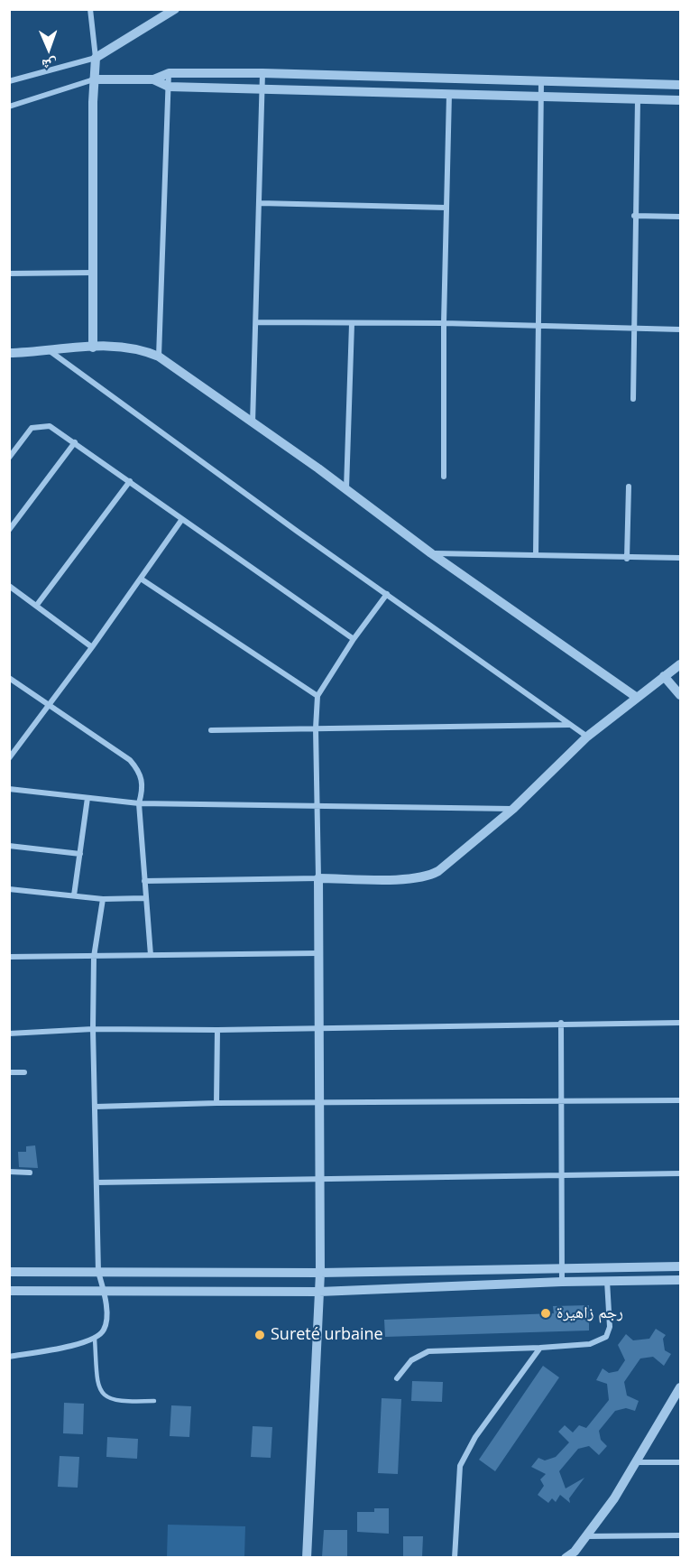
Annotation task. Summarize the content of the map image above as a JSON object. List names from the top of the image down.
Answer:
{
  "places": ["رجم زاهيرة", "Sureté urbaine"],
  "north": "bottom"
}
